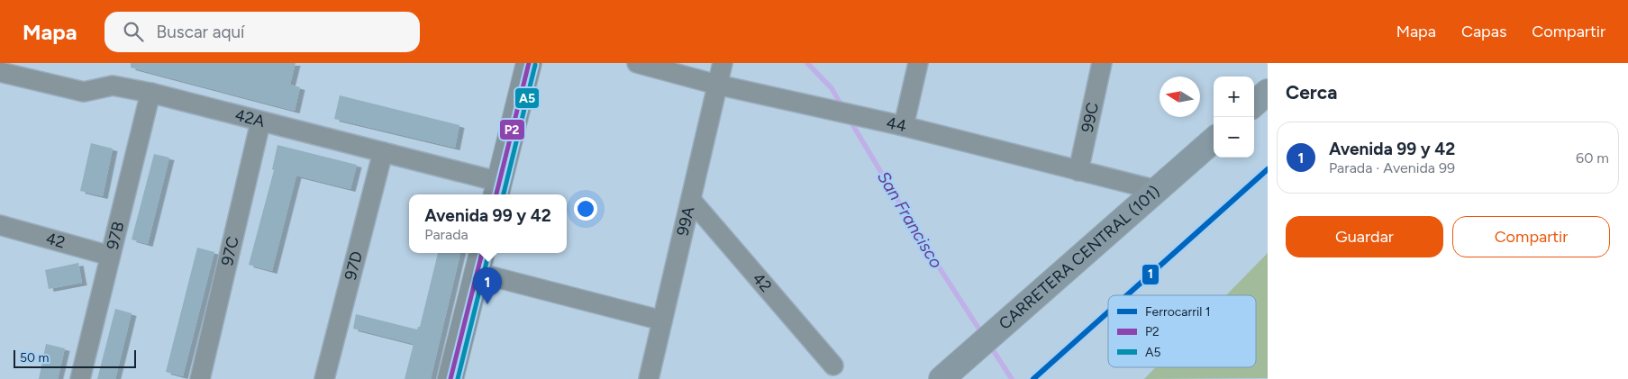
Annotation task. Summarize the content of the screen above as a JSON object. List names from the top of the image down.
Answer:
{
  "streets": {
    "main road": ["CARRETERA CENTRAL (101)"],
    "street": [
      "99C",
      "42A",
      "44",
      "99A",
      "97B",
      "42",
      "97C",
      "97D"
    ]
  },
  "crossings": [
    ["99C", "44"],
    ["42A", "97B"],
    ["42A", "97C"],
    ["42A", "97D"],
    ["44", "99A"],
    ["44", "CARRETERA CENTRAL (101)"],
    ["99A", "42"],
    ["97B", "42"]
  ],
  "water": ["San Francisco"],
  "lines": ["transit line P2", "transit line A5", "rail line 1"],
  "legend": ["Ferrocarril 1", "P2", "A5"],
  "scale_bar": "50 m",
  "north": "left",
  "page": {
    "header": "Mapa",
    "search": "Buscar aquí",
    "nav": ["Mapa", "Capas", "Compartir"],
    "heading": "Cerca",
    "map_buttons": ["+", "−"],
    "list": [
      {
        "mark": "1",
        "name": "Avenida 99 y 42",
        "note": "Parada · Avenida 99",
        "value": "60 m"
      }
    ],
    "popup": ["Avenida 99 y 42", "Parada"],
    "buttons": ["Guardar", "Compartir"],
    "pins": "1",
    "scale": "50 m"
  }
}
